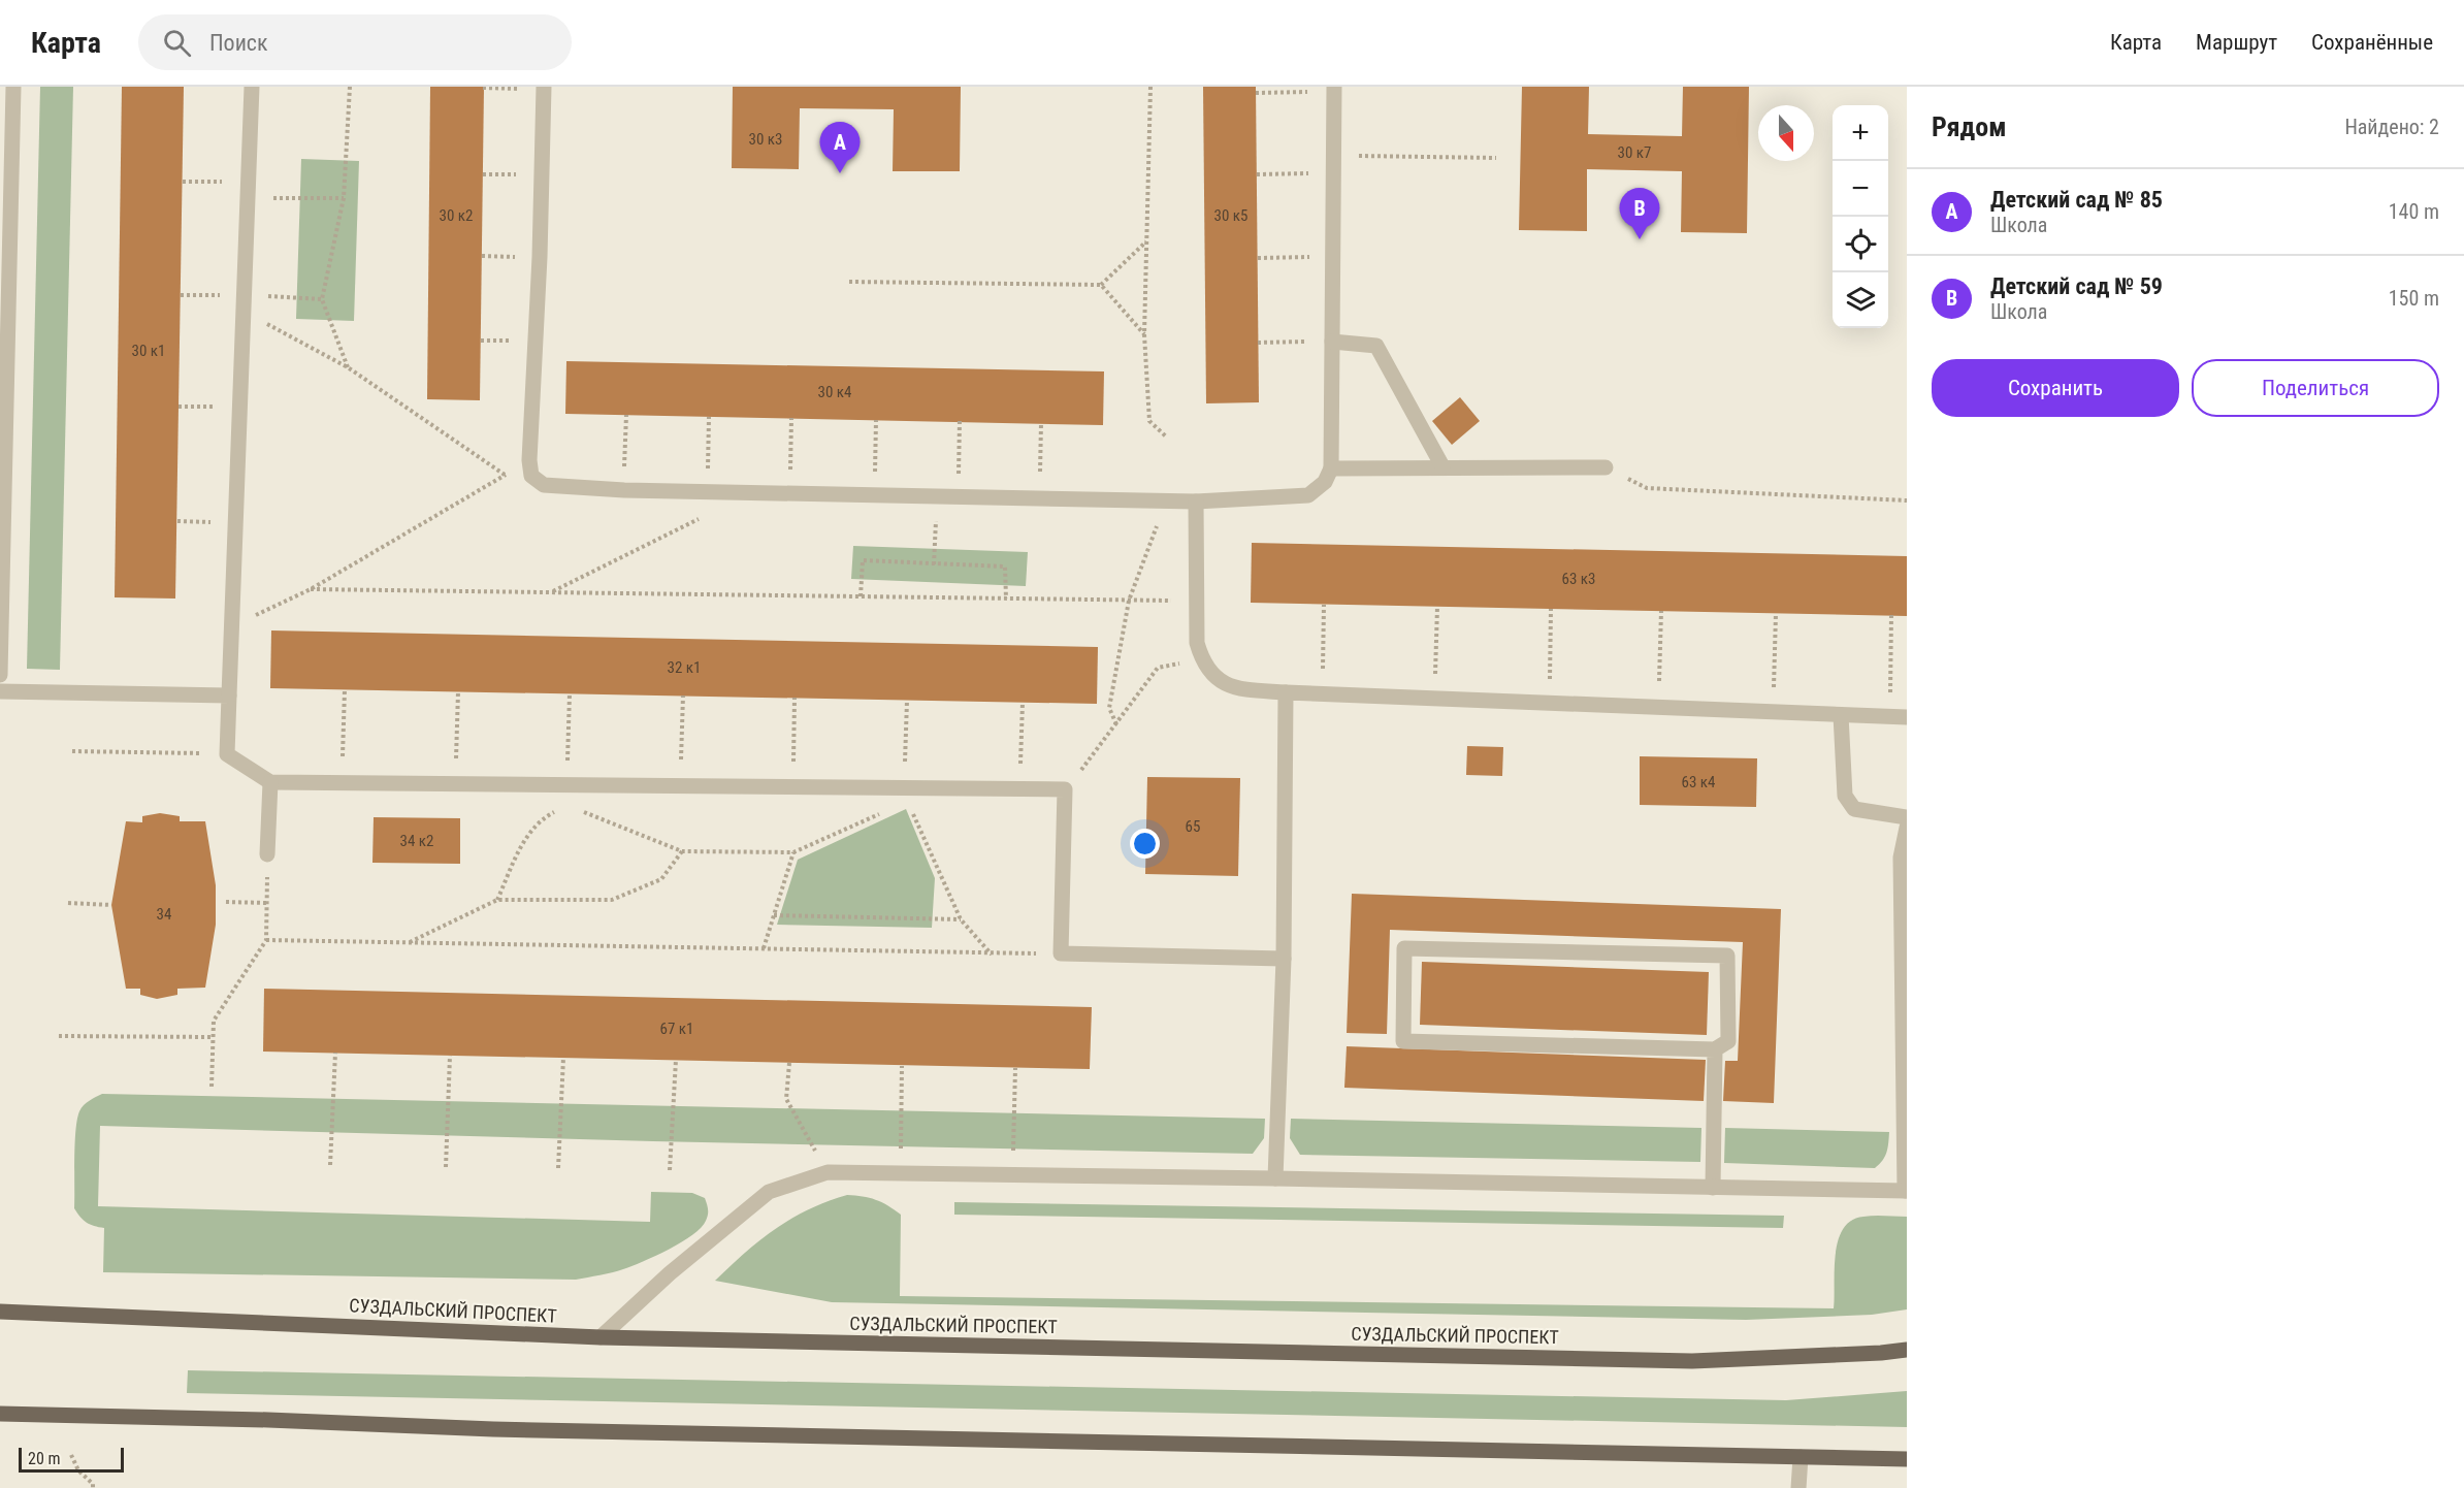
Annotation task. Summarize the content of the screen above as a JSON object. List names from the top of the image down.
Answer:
{
  "streets": {
    "main road": ["СУЗДАЛЬСКИЙ ПРОСПЕКТ"]
  },
  "house_numbers": [
    "30 к3",
    "30 к7",
    "30 к2",
    "30 к5",
    "30 к1",
    "30 к4",
    "63 к3",
    "32 к1",
    "63 к4",
    "65",
    "34 к2",
    "34",
    "67 к1"
  ],
  "scale_bar": "20 m",
  "north": "bottom",
  "page": {
    "header": "Карта",
    "search": "Поиск",
    "nav": ["Карта", "Маршрут", "Сохранённые"],
    "heading": ["Рядом", "Найдено: 2"],
    "map_buttons": ["+", "−"],
    "pins": ["A", "B"],
    "list": [
      {
        "mark": "A",
        "name": "Детский сад № 85",
        "note": "Школа",
        "value": "140 m"
      },
      {
        "mark": "B",
        "name": "Детский сад № 59",
        "note": "Школа",
        "value": "150 m"
      }
    ],
    "buttons": ["Сохранить", "Поделиться"],
    "scale": "20 m"
  }
}
